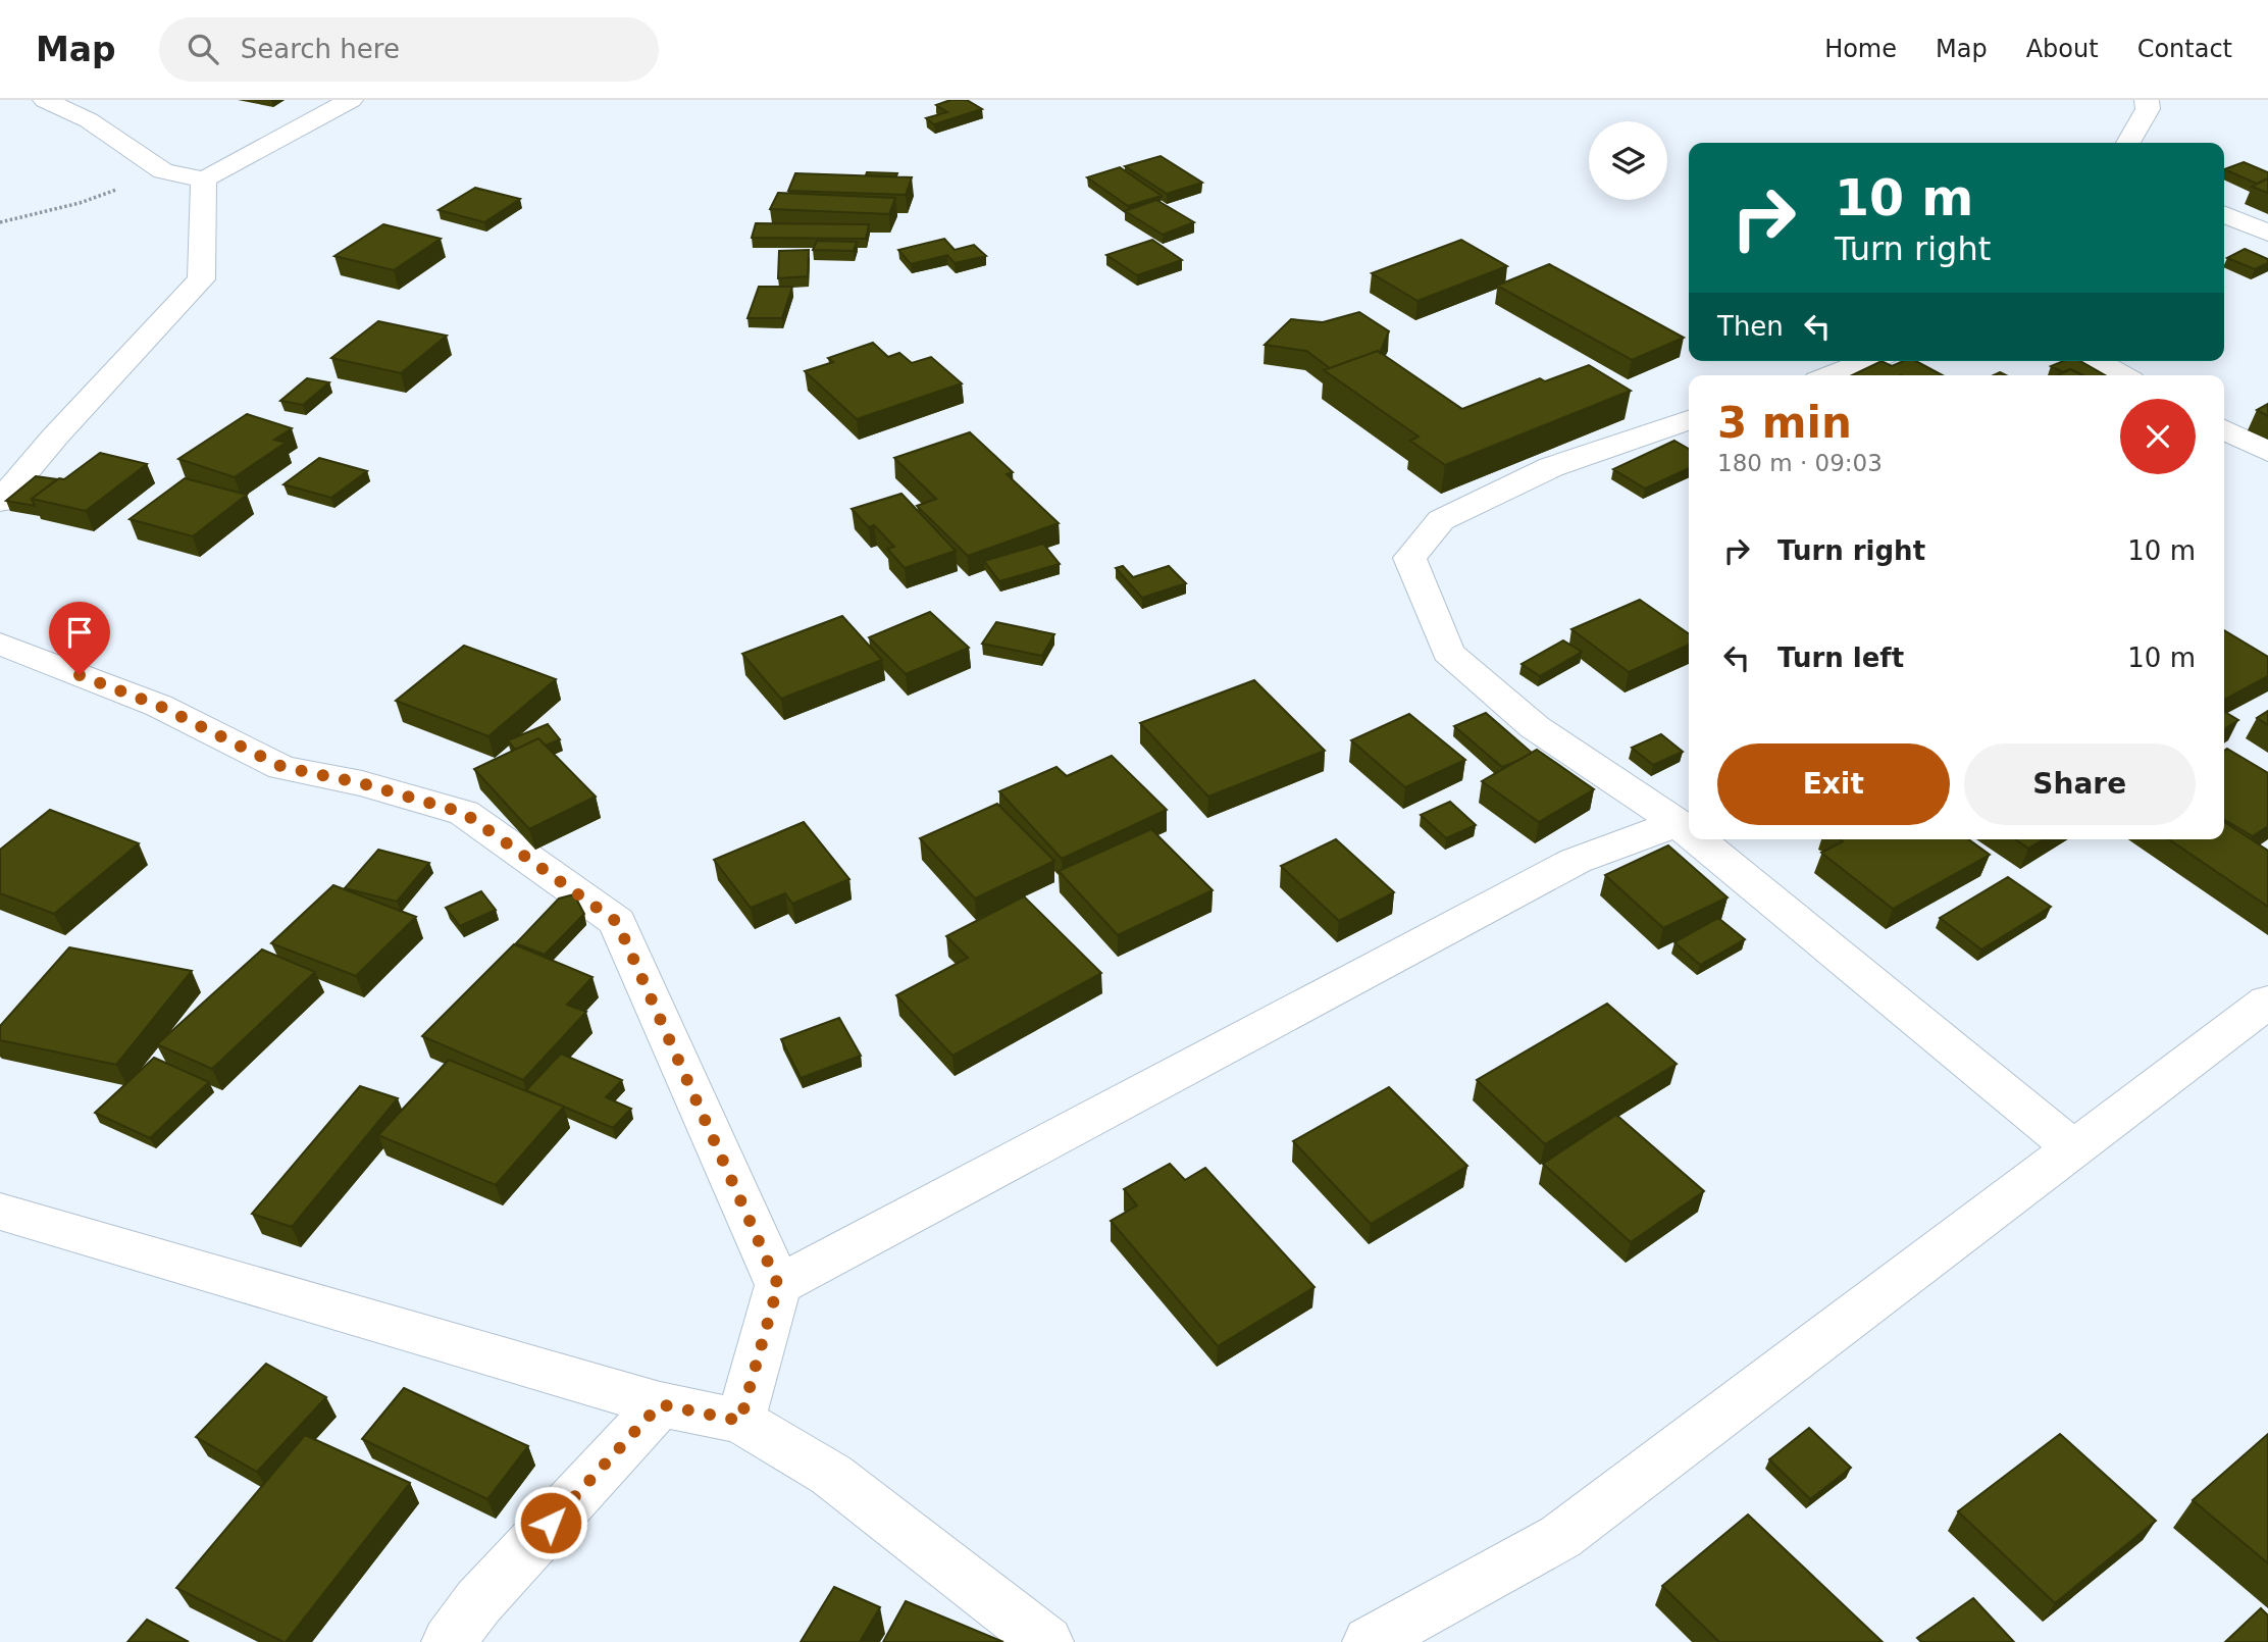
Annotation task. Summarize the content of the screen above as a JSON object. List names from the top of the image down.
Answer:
{
  "page": {
    "header": "Map",
    "search": "Search here",
    "nav": [
      "Home",
      "Map",
      "About",
      "Contact"
    ],
    "turn": ["10 m", "Turn right"],
    "then": "Then",
    "heading": ["3 min", "180 m · 09:03"],
    "list": [
      {
        "name": "Turn right",
        "value": "10 m"
      },
      {
        "name": "Turn left",
        "value": "10 m"
      }
    ],
    "buttons": ["Exit", "Share"]
  }
}
